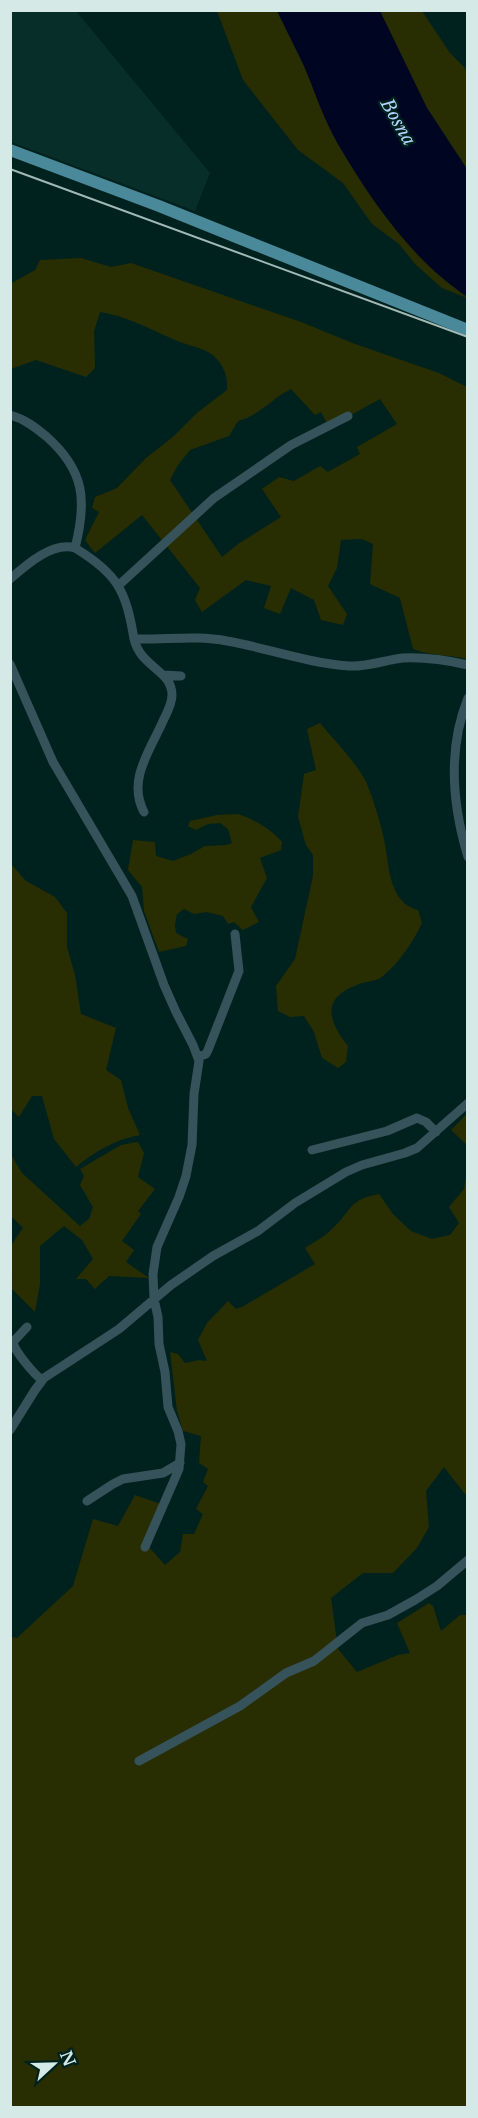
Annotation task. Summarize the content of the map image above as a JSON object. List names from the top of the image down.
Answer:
{
  "water": ["Bosna"],
  "north": "right"
}
